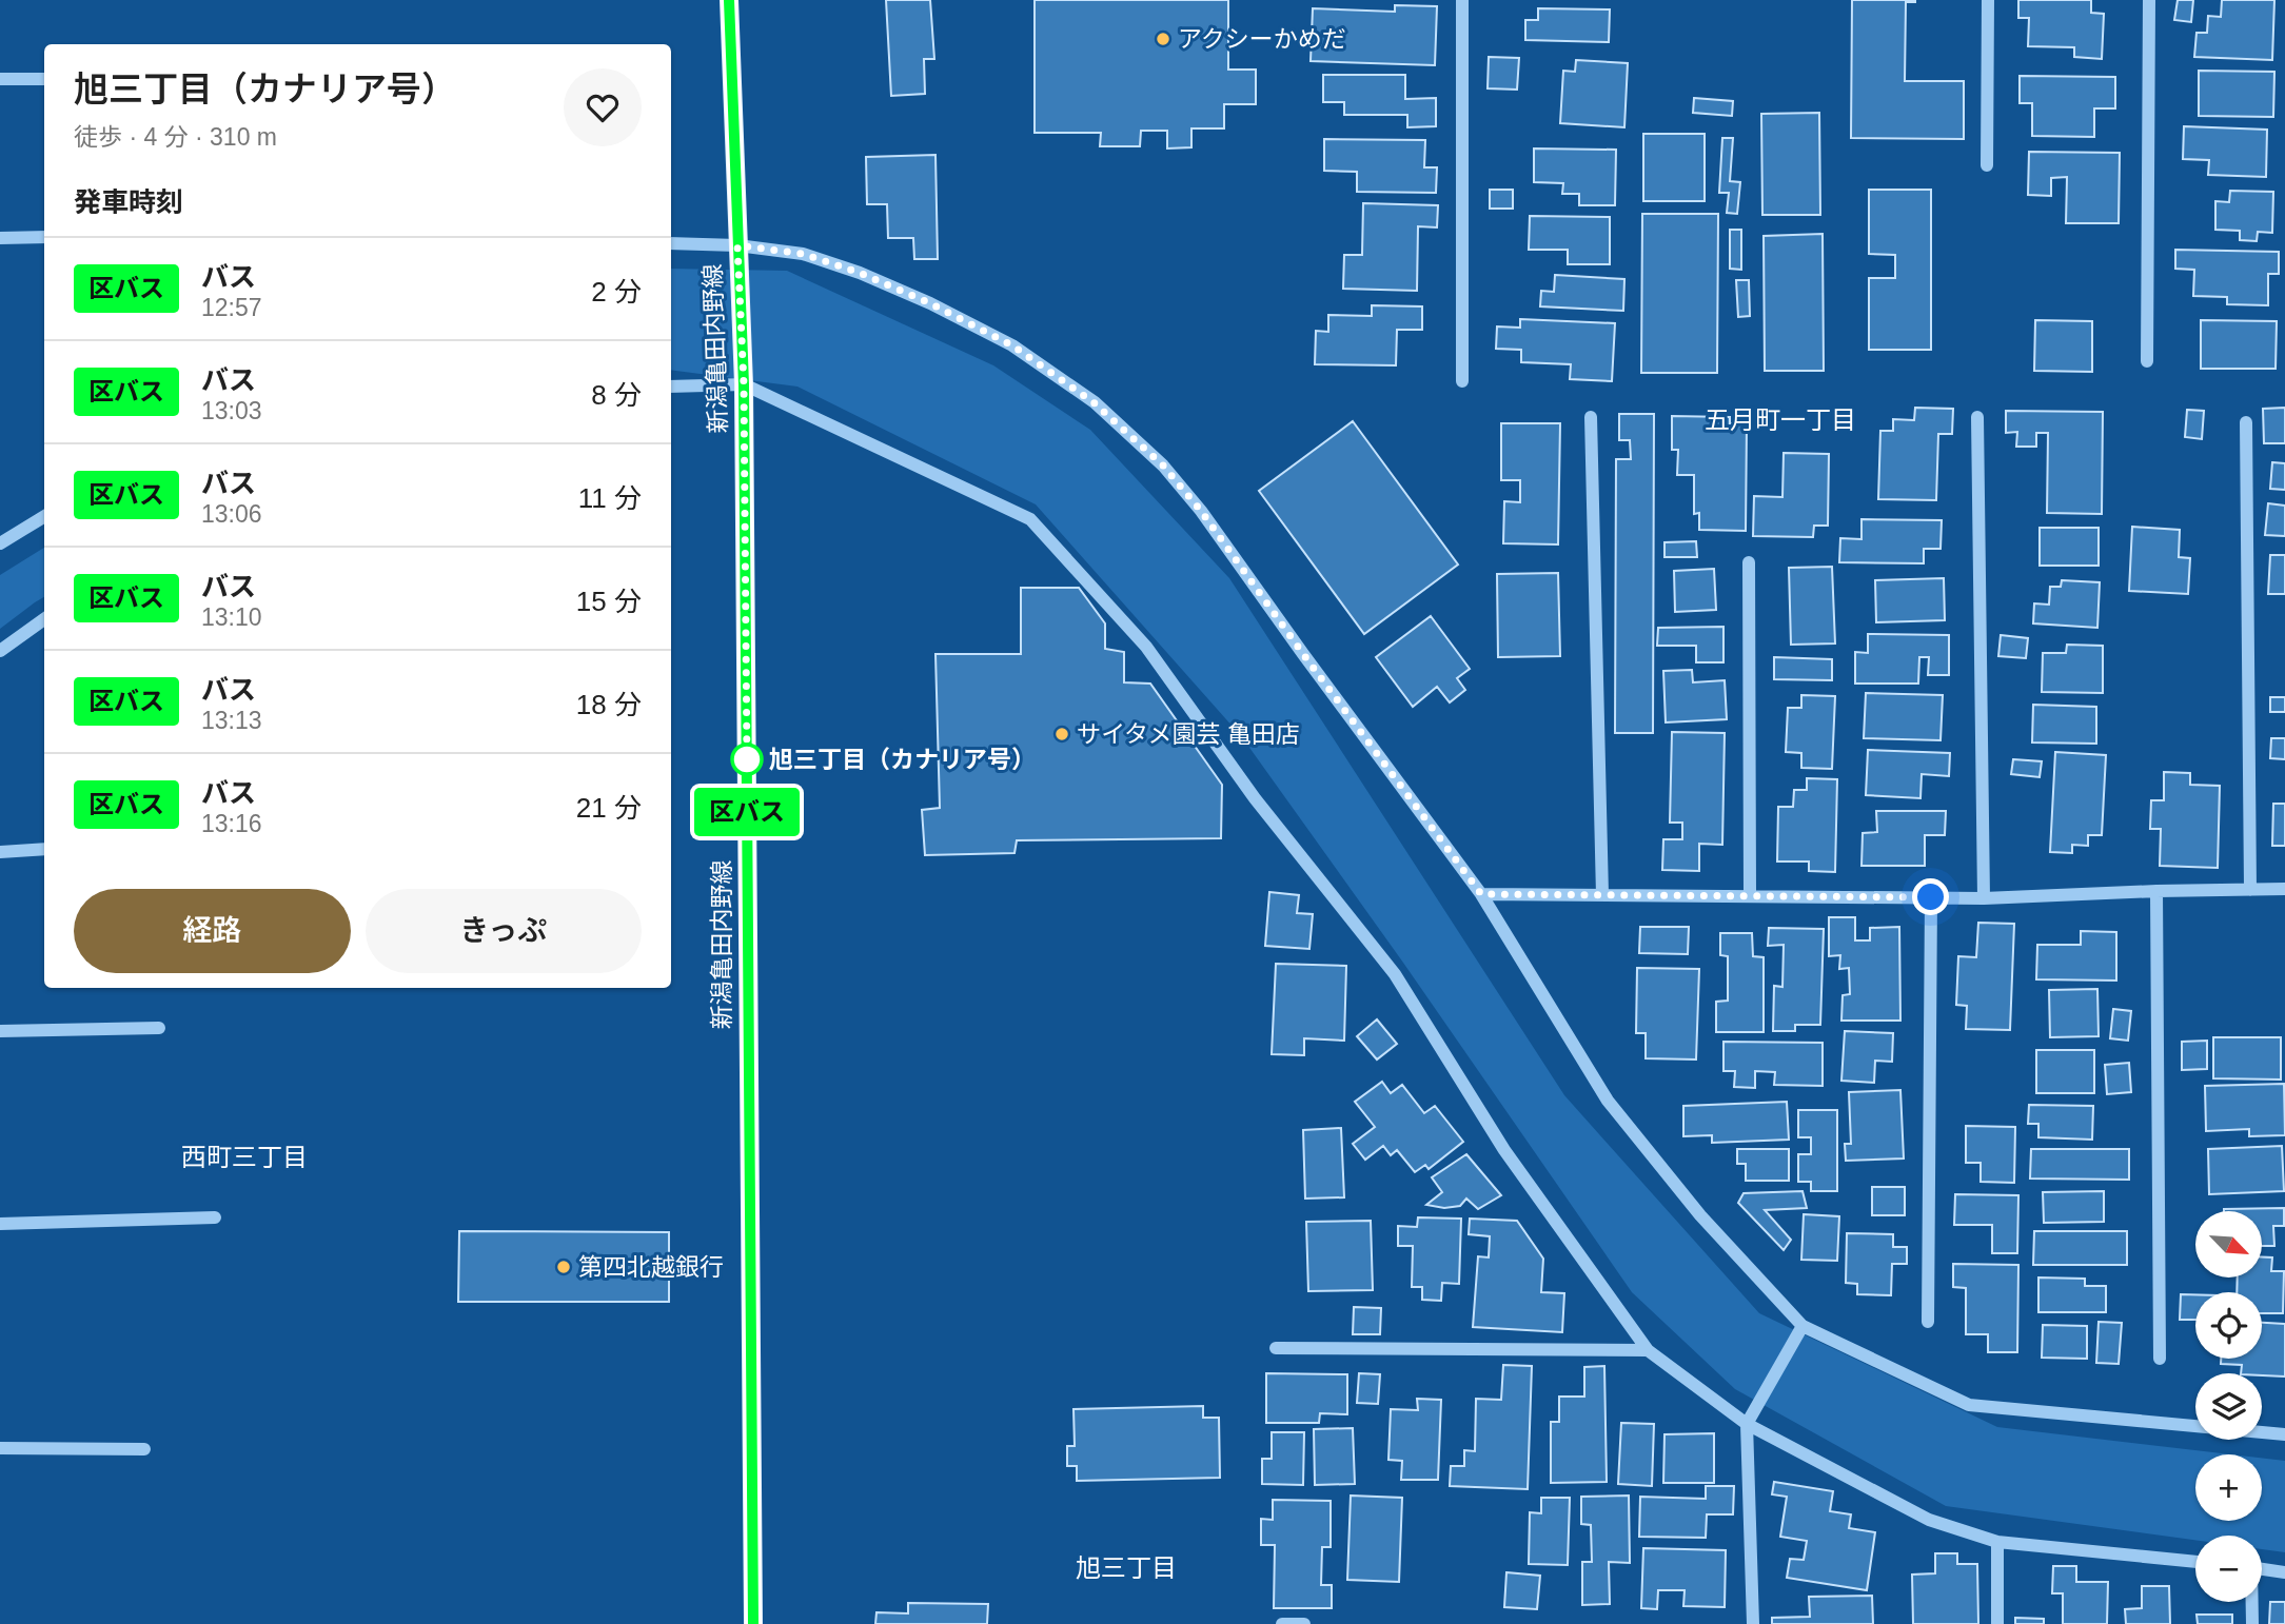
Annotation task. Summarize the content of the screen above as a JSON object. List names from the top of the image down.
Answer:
{
  "streets": {
    "main road": ["新潟亀田内野線"]
  },
  "districts": ["五月町一丁目", "西町三丁目", "旭三丁目"],
  "places": [
    "アクシーかめだ",
    "サイタメ園芸 亀田店",
    "旭三丁目（カナリア号）",
    "第四北越銀行"
  ],
  "lines": ["bus line 区バス"],
  "north": "bottom right",
  "page": {
    "on_map": "区バス",
    "heading": [
      ["旭三丁目（カナリア号）", "徒歩 · 4 分 · 310 m"],
      "発車時刻"
    ],
    "list": [
      {
        "mark": "区バス",
        "name": "バス",
        "note": "12:57",
        "value": "2 分"
      },
      {
        "mark": "区バス",
        "name": "バス",
        "note": "13:03",
        "value": "8 分"
      },
      {
        "mark": "区バス",
        "name": "バス",
        "note": "13:06",
        "value": "11 分"
      },
      {
        "mark": "区バス",
        "name": "バス",
        "note": "13:10",
        "value": "15 分"
      },
      {
        "mark": "区バス",
        "name": "バス",
        "note": "13:13",
        "value": "18 分"
      },
      {
        "mark": "区バス",
        "name": "バス",
        "note": "13:16",
        "value": "21 分"
      }
    ],
    "buttons": ["経路", "きっぷ"],
    "map_buttons": ["+", "−"]
  }
}
